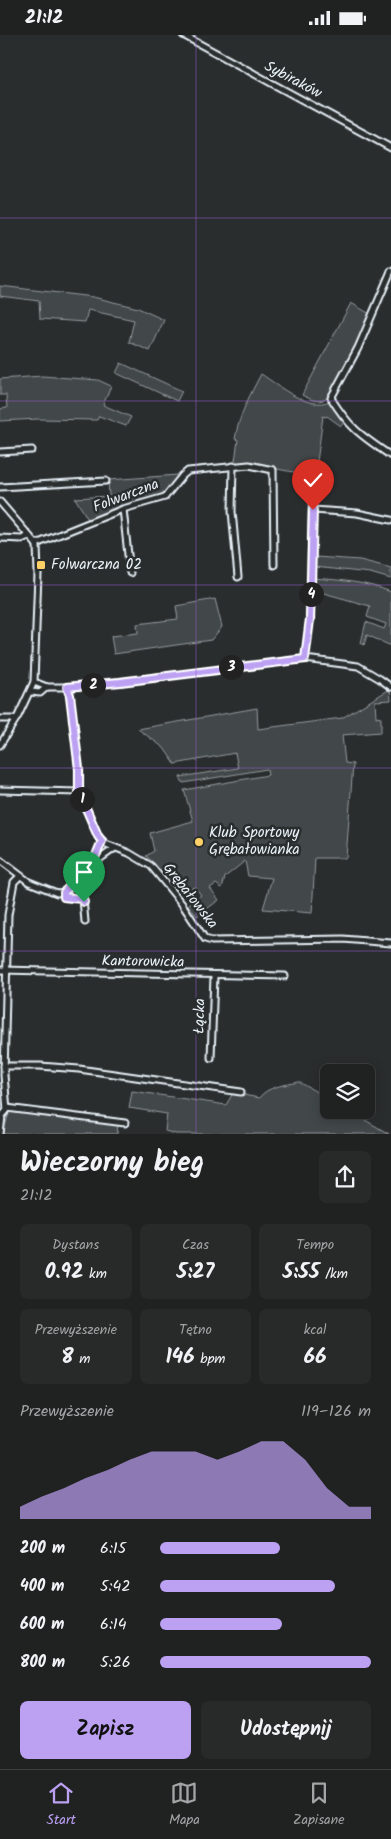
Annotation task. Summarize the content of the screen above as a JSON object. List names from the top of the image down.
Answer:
{
  "streets": {
    "street": [
      "Sybiraków",
      "Folwarczna",
      "Grębałowska",
      "Kantorowicka",
      "Łącka"
    ]
  },
  "crossings": [
    ["Kantorowicka", "Łącka"]
  ],
  "places": {
    "transit": ["Folwarczna 02"],
    "other": ["Klub Sportowy Grębałowianka"]
  },
  "page": {
    "status": "21:12",
    "pins": [
      "4",
      "3",
      "2",
      "1"
    ],
    "heading": ["Wieczorny bieg", "21:12"],
    "stats": [
      ["Dystans", "0.92 km"],
      ["Czas", "5:27"],
      ["Tempo", "5:55 /km"],
      ["Przewyższenie", "8 m"],
      ["Tętno", "146 bpm"],
      ["kcal", "66"]
    ],
    "chart": ["Przewyższenie", "119–126 m"],
    "list": [
      {
        "name": "200 m",
        "note": "6:15"
      },
      {
        "name": "400 m",
        "note": "5:42"
      },
      {
        "name": "600 m",
        "note": "6:14"
      },
      {
        "name": "800 m",
        "note": "5:26"
      }
    ],
    "buttons": ["Zapisz", "Udostępnij"],
    "tabs": ["Start", "Mapa", "Zapisane"]
  }
}
